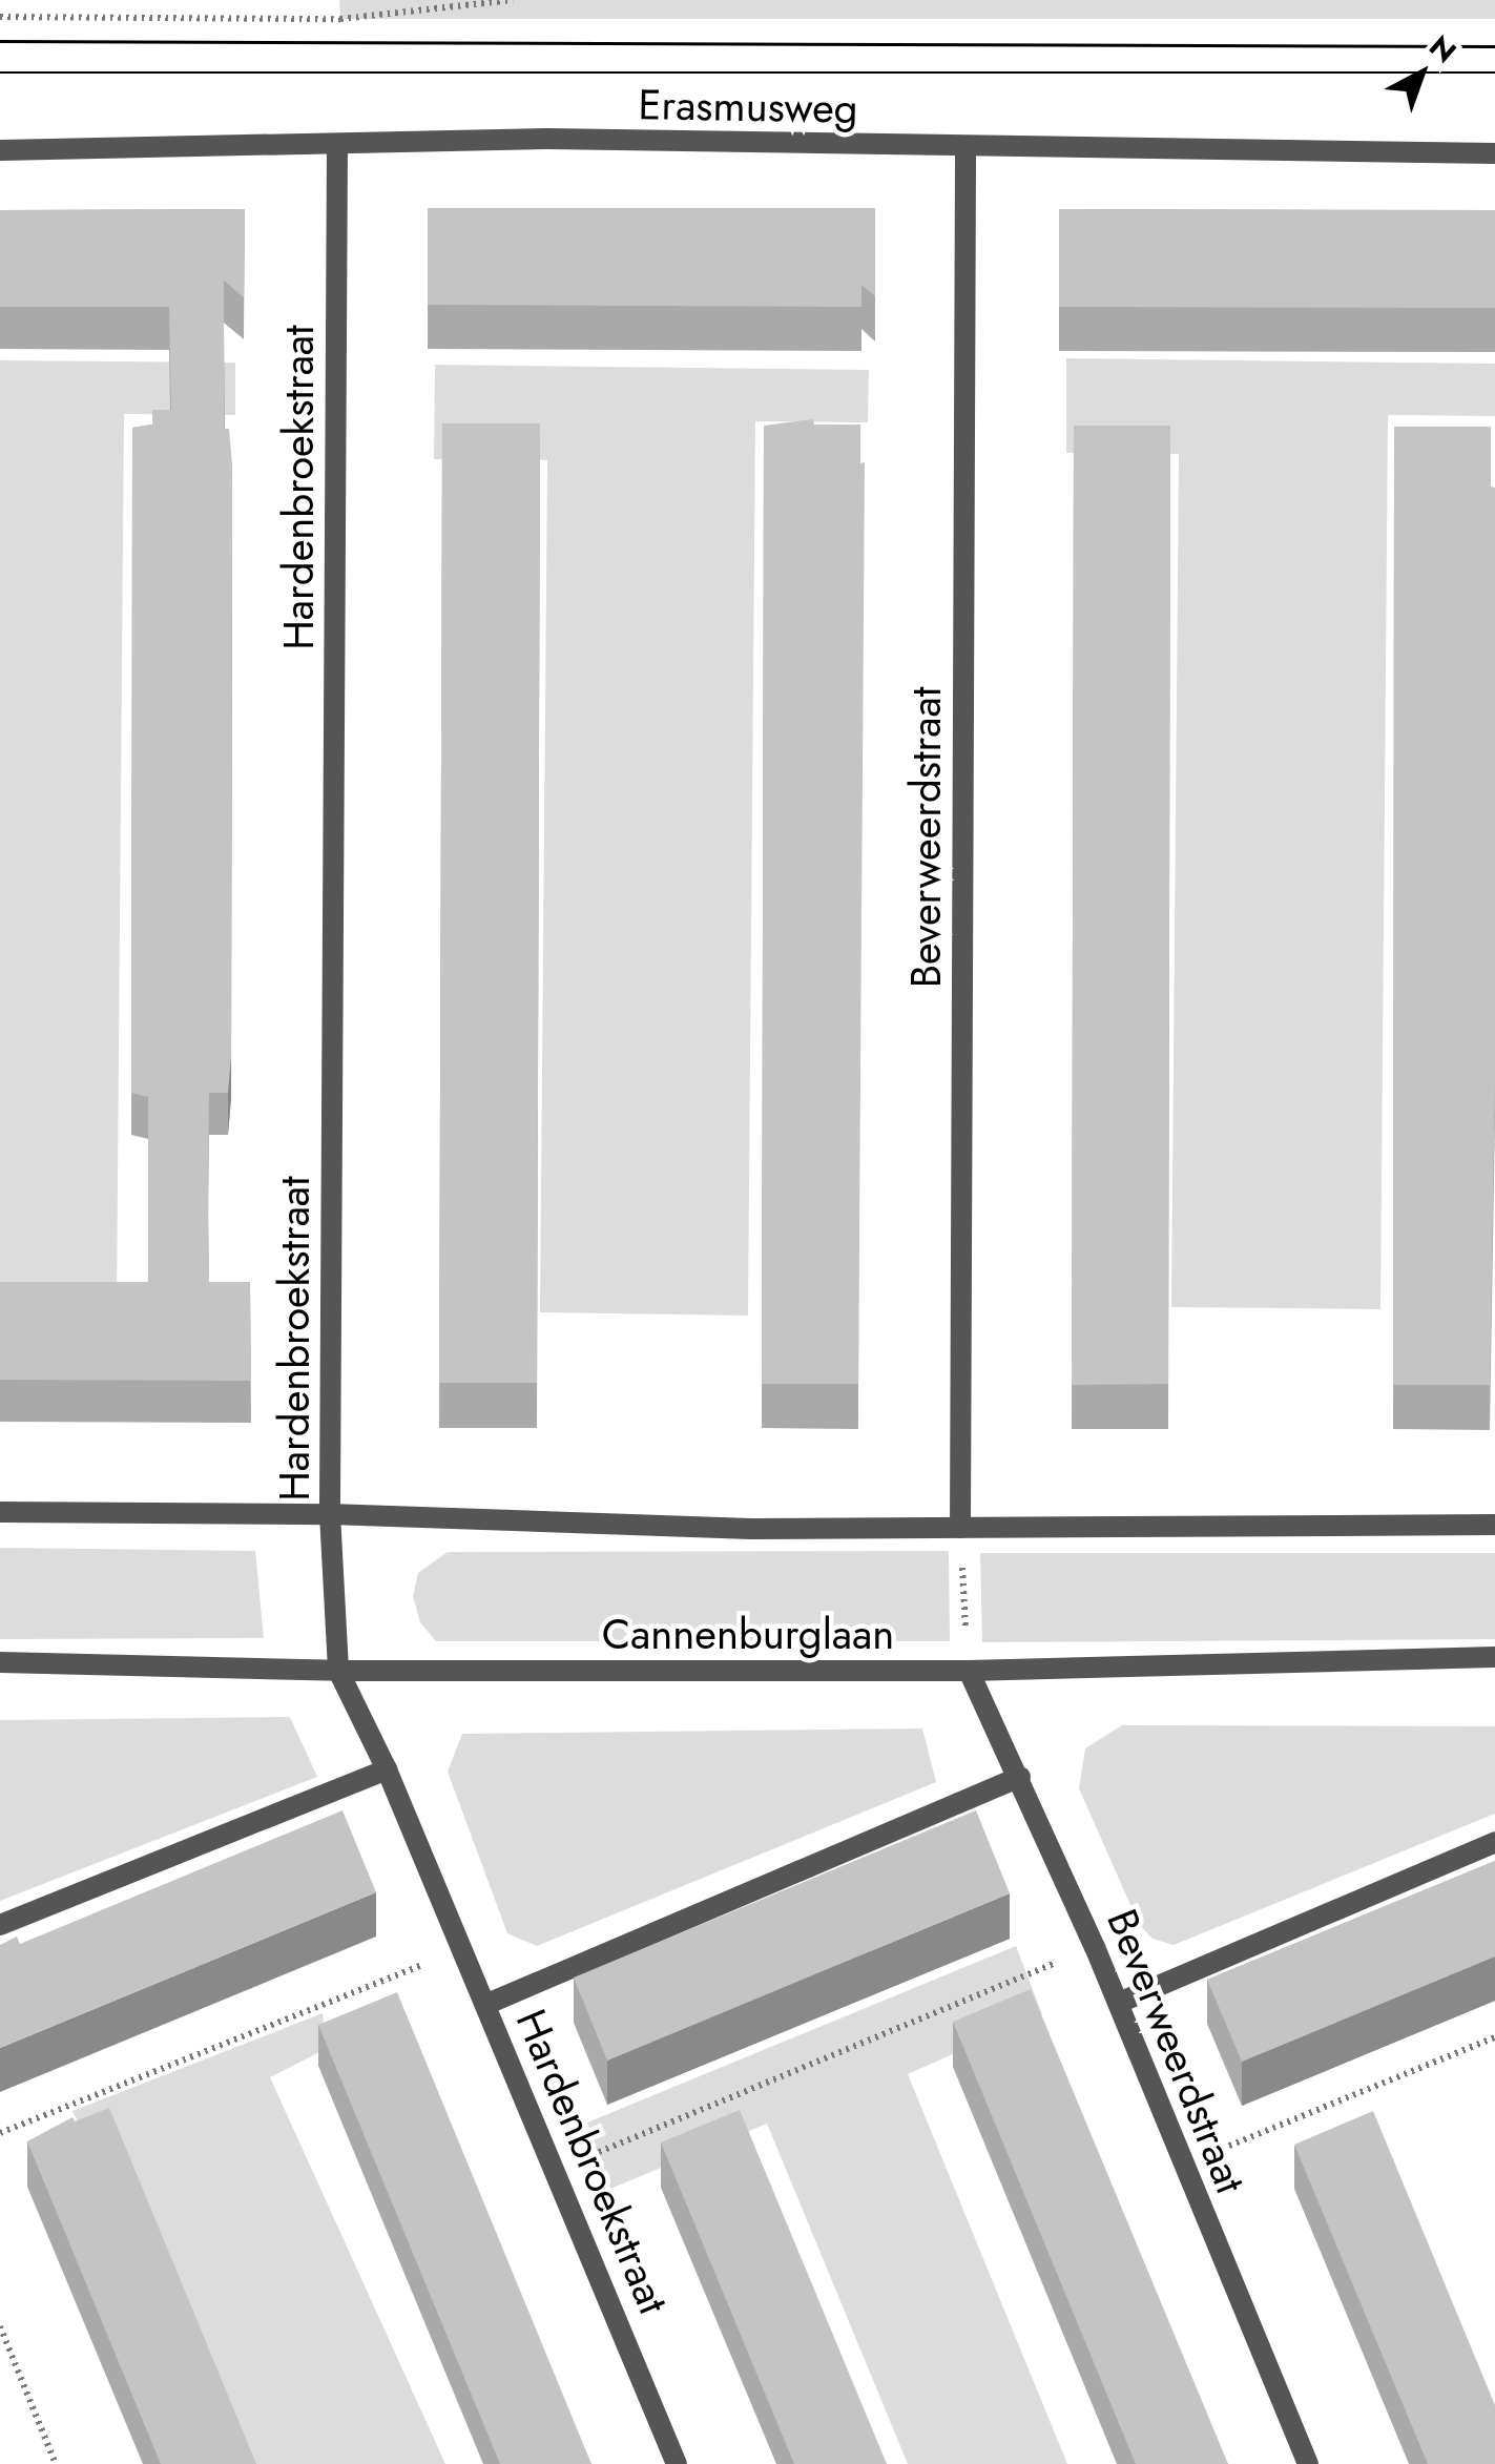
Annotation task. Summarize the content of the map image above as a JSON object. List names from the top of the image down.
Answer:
{
  "streets": {
    "street": [
      "Erasmusweg",
      "Hardenbroekstraat",
      "Beverweerdstraat",
      "Cannenburglaan"
    ]
  },
  "crossings": [
    ["Erasmusweg", "Hardenbroekstraat"],
    ["Erasmusweg", "Beverweerdstraat"],
    ["Hardenbroekstraat", "Cannenburglaan"],
    ["Beverweerdstraat", "Cannenburglaan"]
  ],
  "north": "top right"
}
